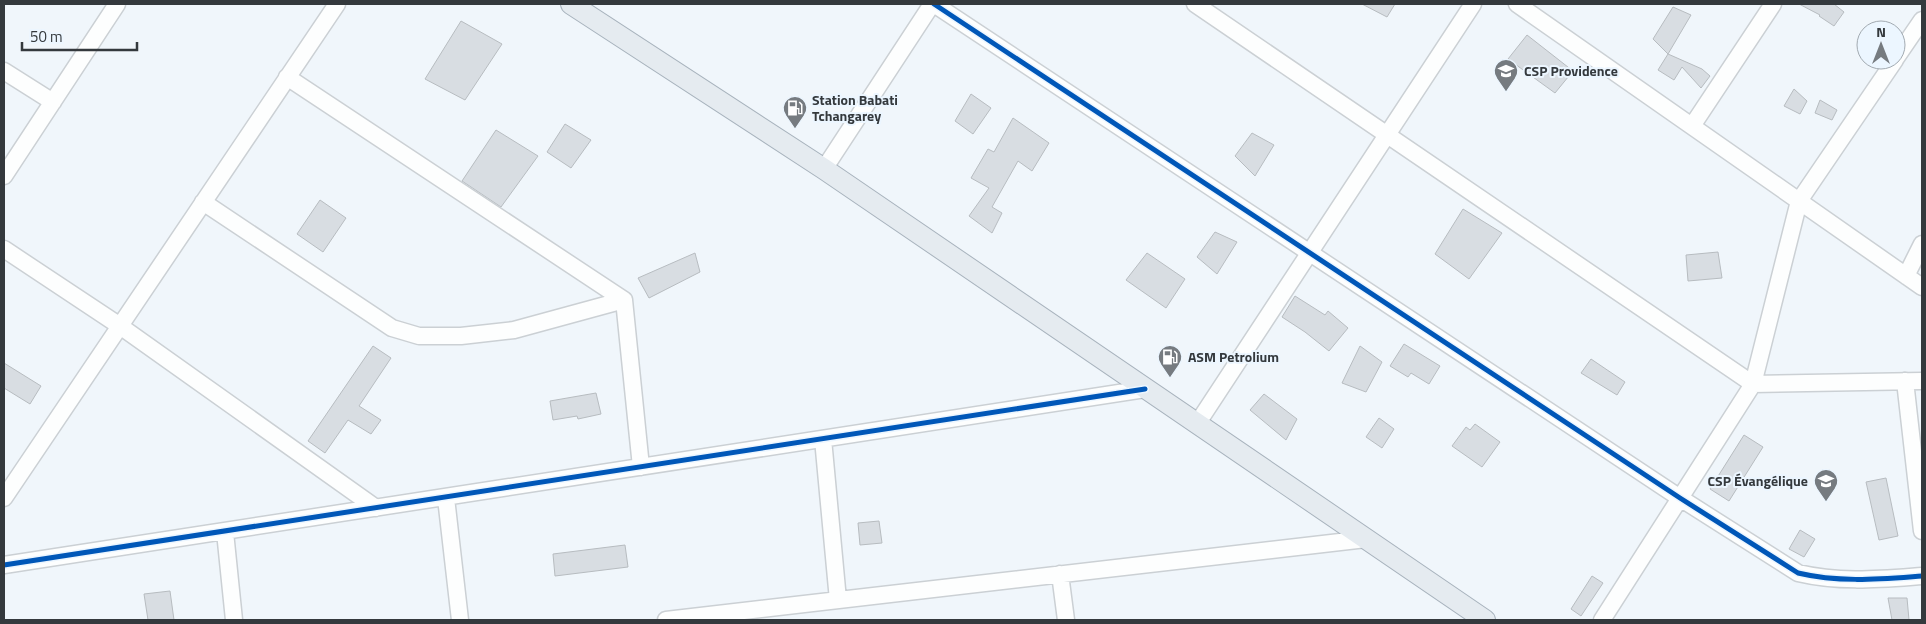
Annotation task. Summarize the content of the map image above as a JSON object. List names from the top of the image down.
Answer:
{
  "places": {
    "school or university": ["CSP Providence", "CSP Évangélique"],
    "fuel station": ["Station Babati Tchangarey", "ASM Petrolium"]
  },
  "scale_bar": "50 m",
  "north": "top"
}
